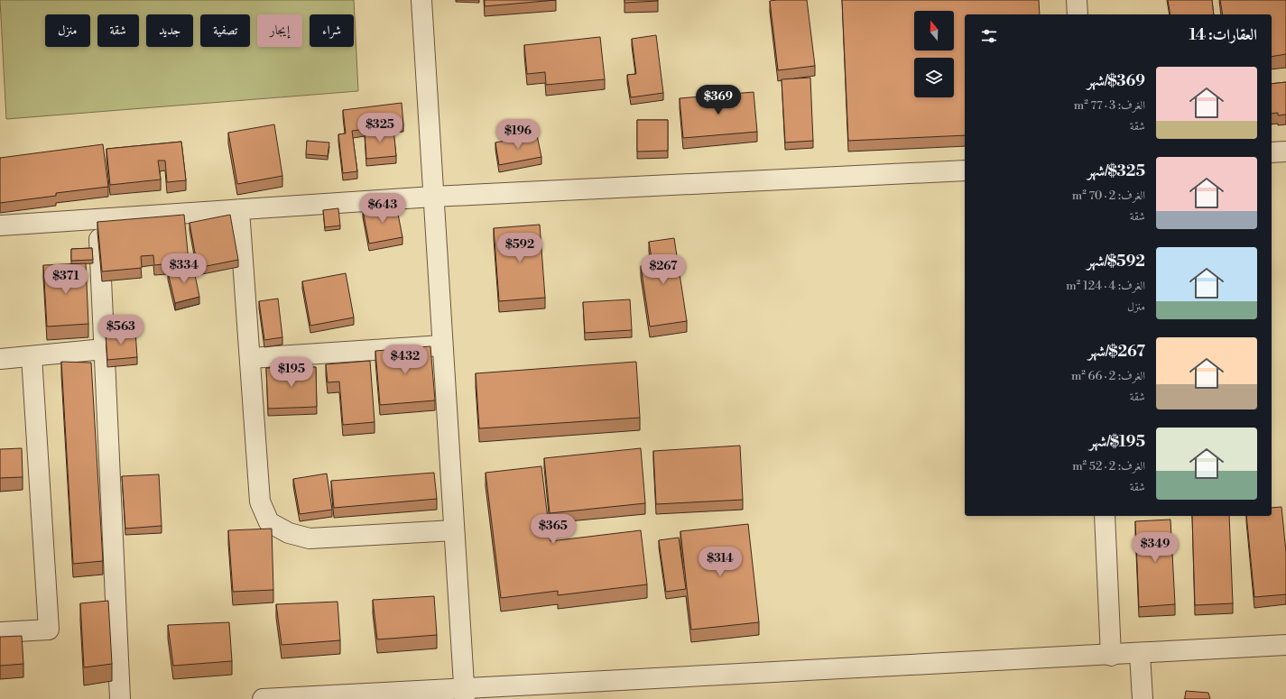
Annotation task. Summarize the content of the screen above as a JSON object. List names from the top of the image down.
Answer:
{
  "north": "top",
  "page": {
    "chip": [
      "شراء",
      "إيجار",
      "تصفية",
      "جديد",
      "شقة",
      "منزل"
    ],
    "heading": "العقارات: 14",
    "list": [
      {
        "name": "$369/شهر",
        "note": "الغرف: 3 · 77 m² · شقة"
      },
      {
        "name": "$325/شهر",
        "note": "الغرف: 2 · 70 m² · شقة"
      },
      {
        "name": "$592/شهر",
        "note": "الغرف: 4 · 124 m² · منزل"
      },
      {
        "name": "$267/شهر",
        "note": "الغرف: 2 · 66 m² · شقة"
      },
      {
        "name": "$195/شهر",
        "note": "الغرف: 2 · 52 m² · شقة"
      }
    ],
    "price": [
      "$369",
      "$325",
      "$196",
      "$643",
      "$592",
      "$334",
      "$267",
      "$371",
      "$563",
      "$432",
      "$195",
      "$365",
      "$349",
      "$314"
    ]
  }
}
